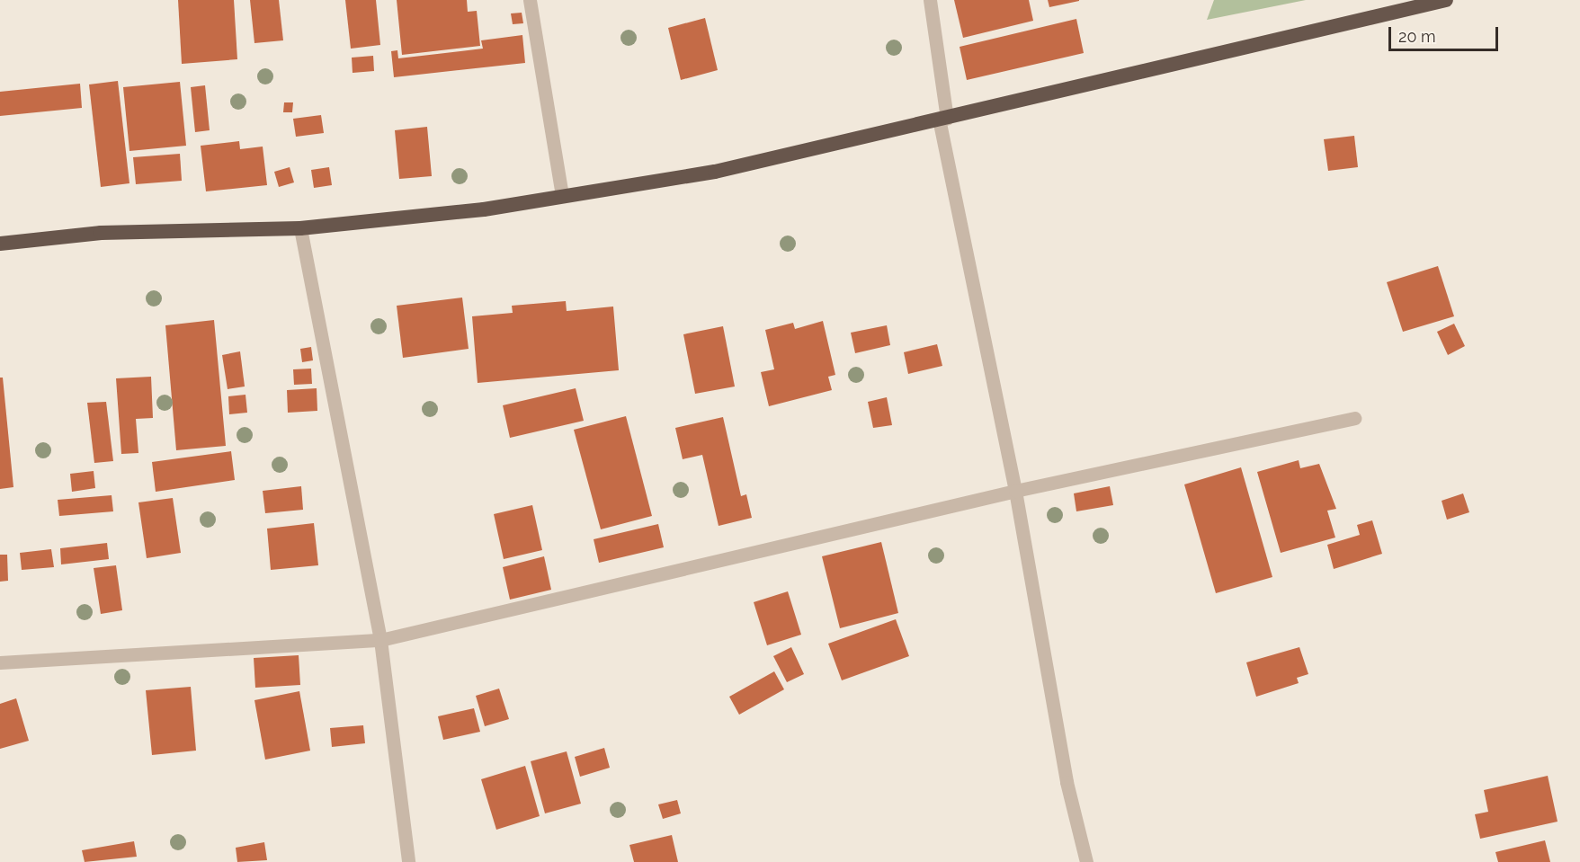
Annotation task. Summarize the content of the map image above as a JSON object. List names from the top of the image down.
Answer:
{
  "scale_bar": "20 m"
}
